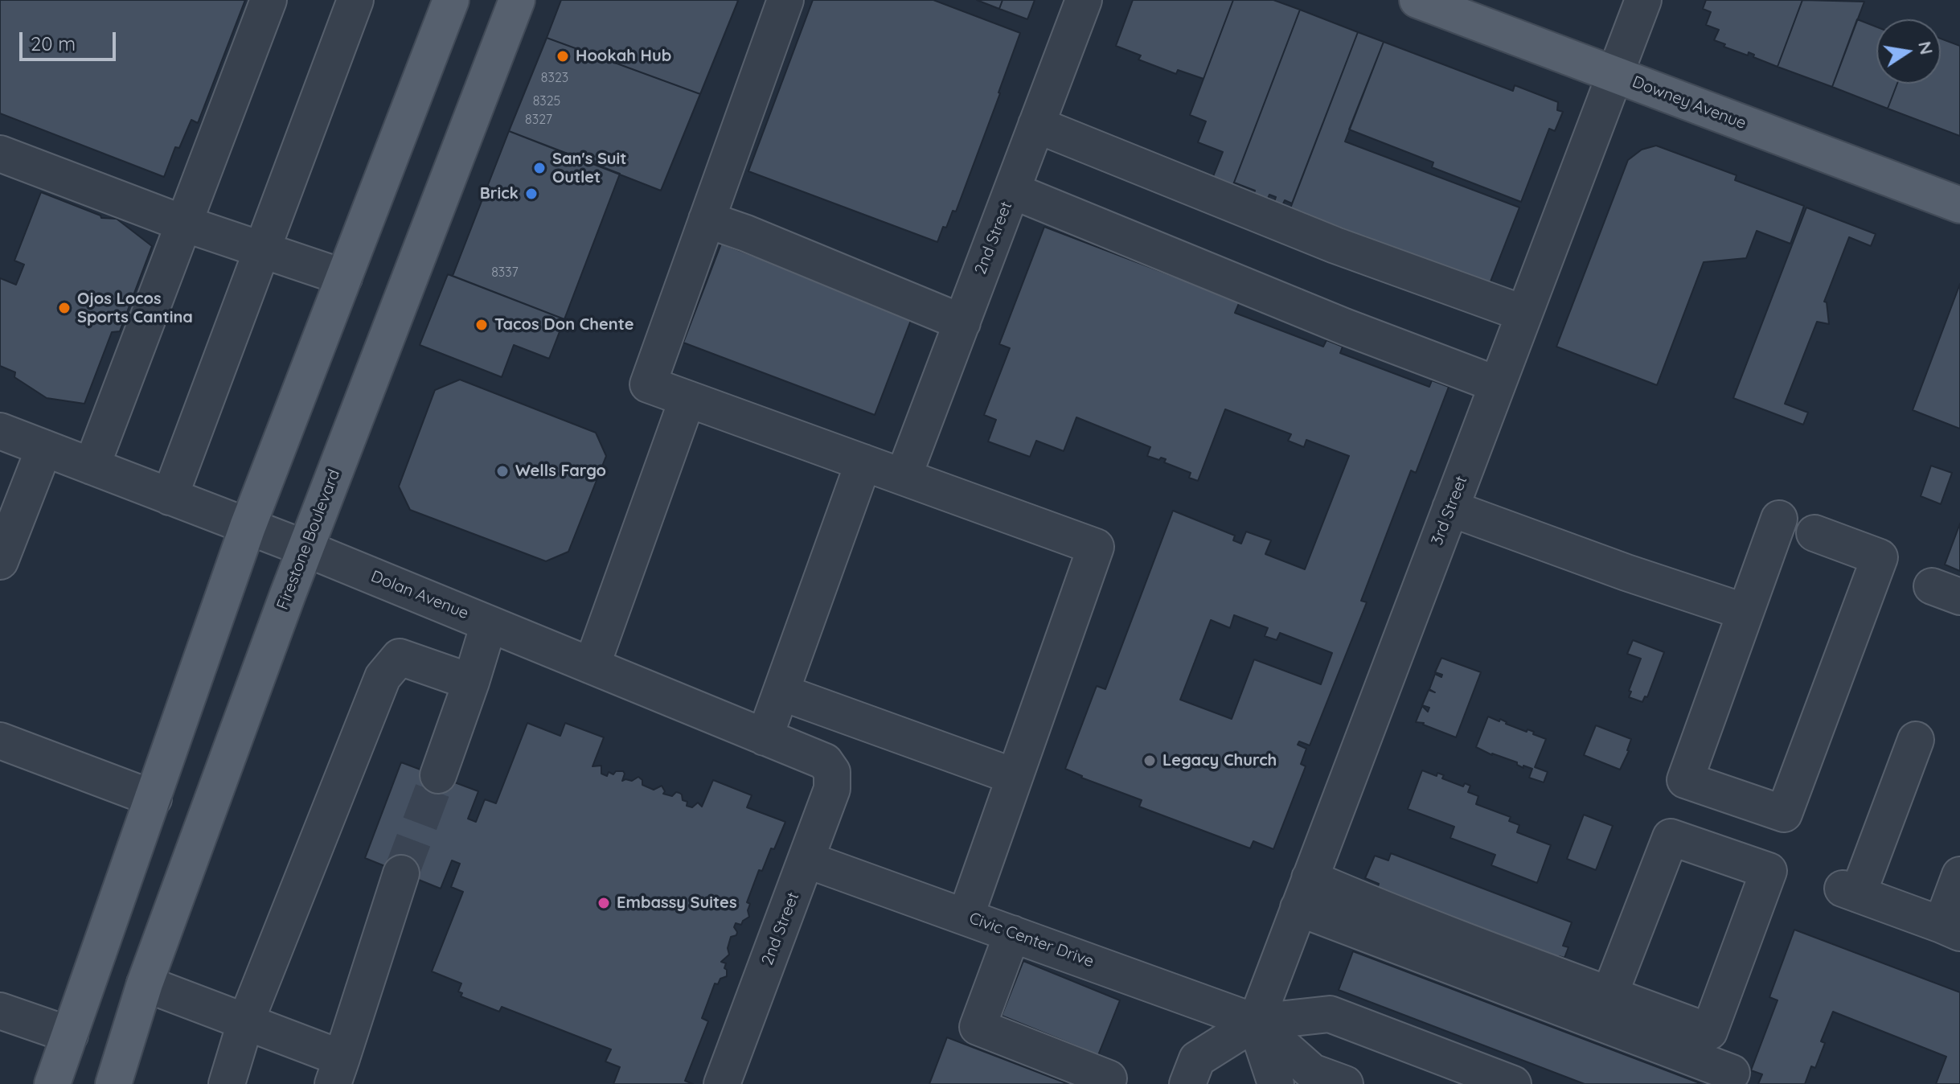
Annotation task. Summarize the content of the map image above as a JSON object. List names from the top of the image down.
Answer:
{
  "streets": {
    "main road": ["Downey Avenue", "Firestone Boulevard"],
    "street": [
      "2nd Street",
      "3rd Street",
      "Dolan Avenue",
      "Civic Center Drive"
    ]
  },
  "crossings": [
    ["Downey Avenue", "3rd Street"],
    ["2nd Street", "Dolan Avenue"],
    ["2nd Street", "Civic Center Drive"],
    ["3rd Street", "Civic Center Drive"],
    ["Firestone Boulevard", "Dolan Avenue"]
  ],
  "places": [
    "Hookah Hub",
    "San's Suit Outlet",
    "Brick",
    "Ojos Locos Sports Cantina",
    "Tacos Don Chente",
    "Wells Fargo",
    "Legacy Church",
    "Embassy Suites"
  ],
  "house_numbers": [
    "8323",
    "8325",
    "8327",
    "8337"
  ],
  "scale_bar": "20 m",
  "north": "right"
}
